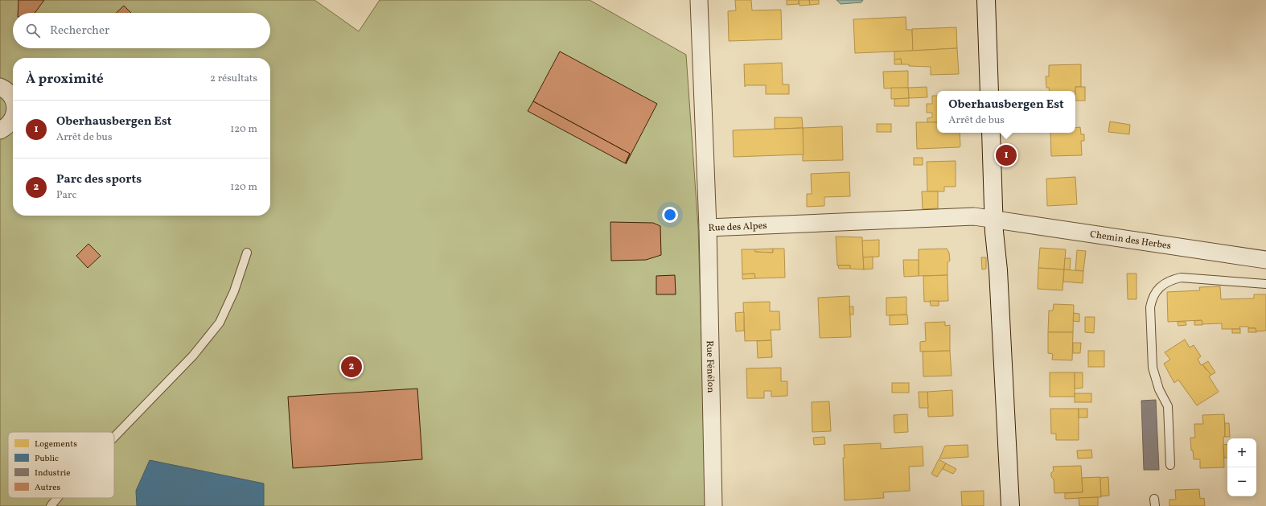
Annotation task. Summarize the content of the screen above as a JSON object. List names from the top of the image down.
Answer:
{
  "streets": {
    "street": ["Rue des Alpes", "Chemin des Herbes", "Rue Fénélon"]
  },
  "crossings": [
    ["Rue des Alpes", "Chemin des Herbes"],
    ["Rue des Alpes", "Rue Fénélon"]
  ],
  "legend": [
    "Logements",
    "Public",
    "Industrie",
    "Autres"
  ],
  "page": {
    "search": "Rechercher",
    "heading": ["À proximité", "2 résultats"],
    "popup": ["Oberhausbergen Est", "Arrêt de bus"],
    "list": [
      {
        "mark": "1",
        "name": "Oberhausbergen Est",
        "note": "Arrêt de bus",
        "value": "120 m"
      },
      {
        "mark": "2",
        "name": "Parc des sports",
        "note": "Parc",
        "value": "120 m"
      }
    ],
    "pins": ["1", "2"],
    "map_buttons": ["+", "−"]
  }
}
